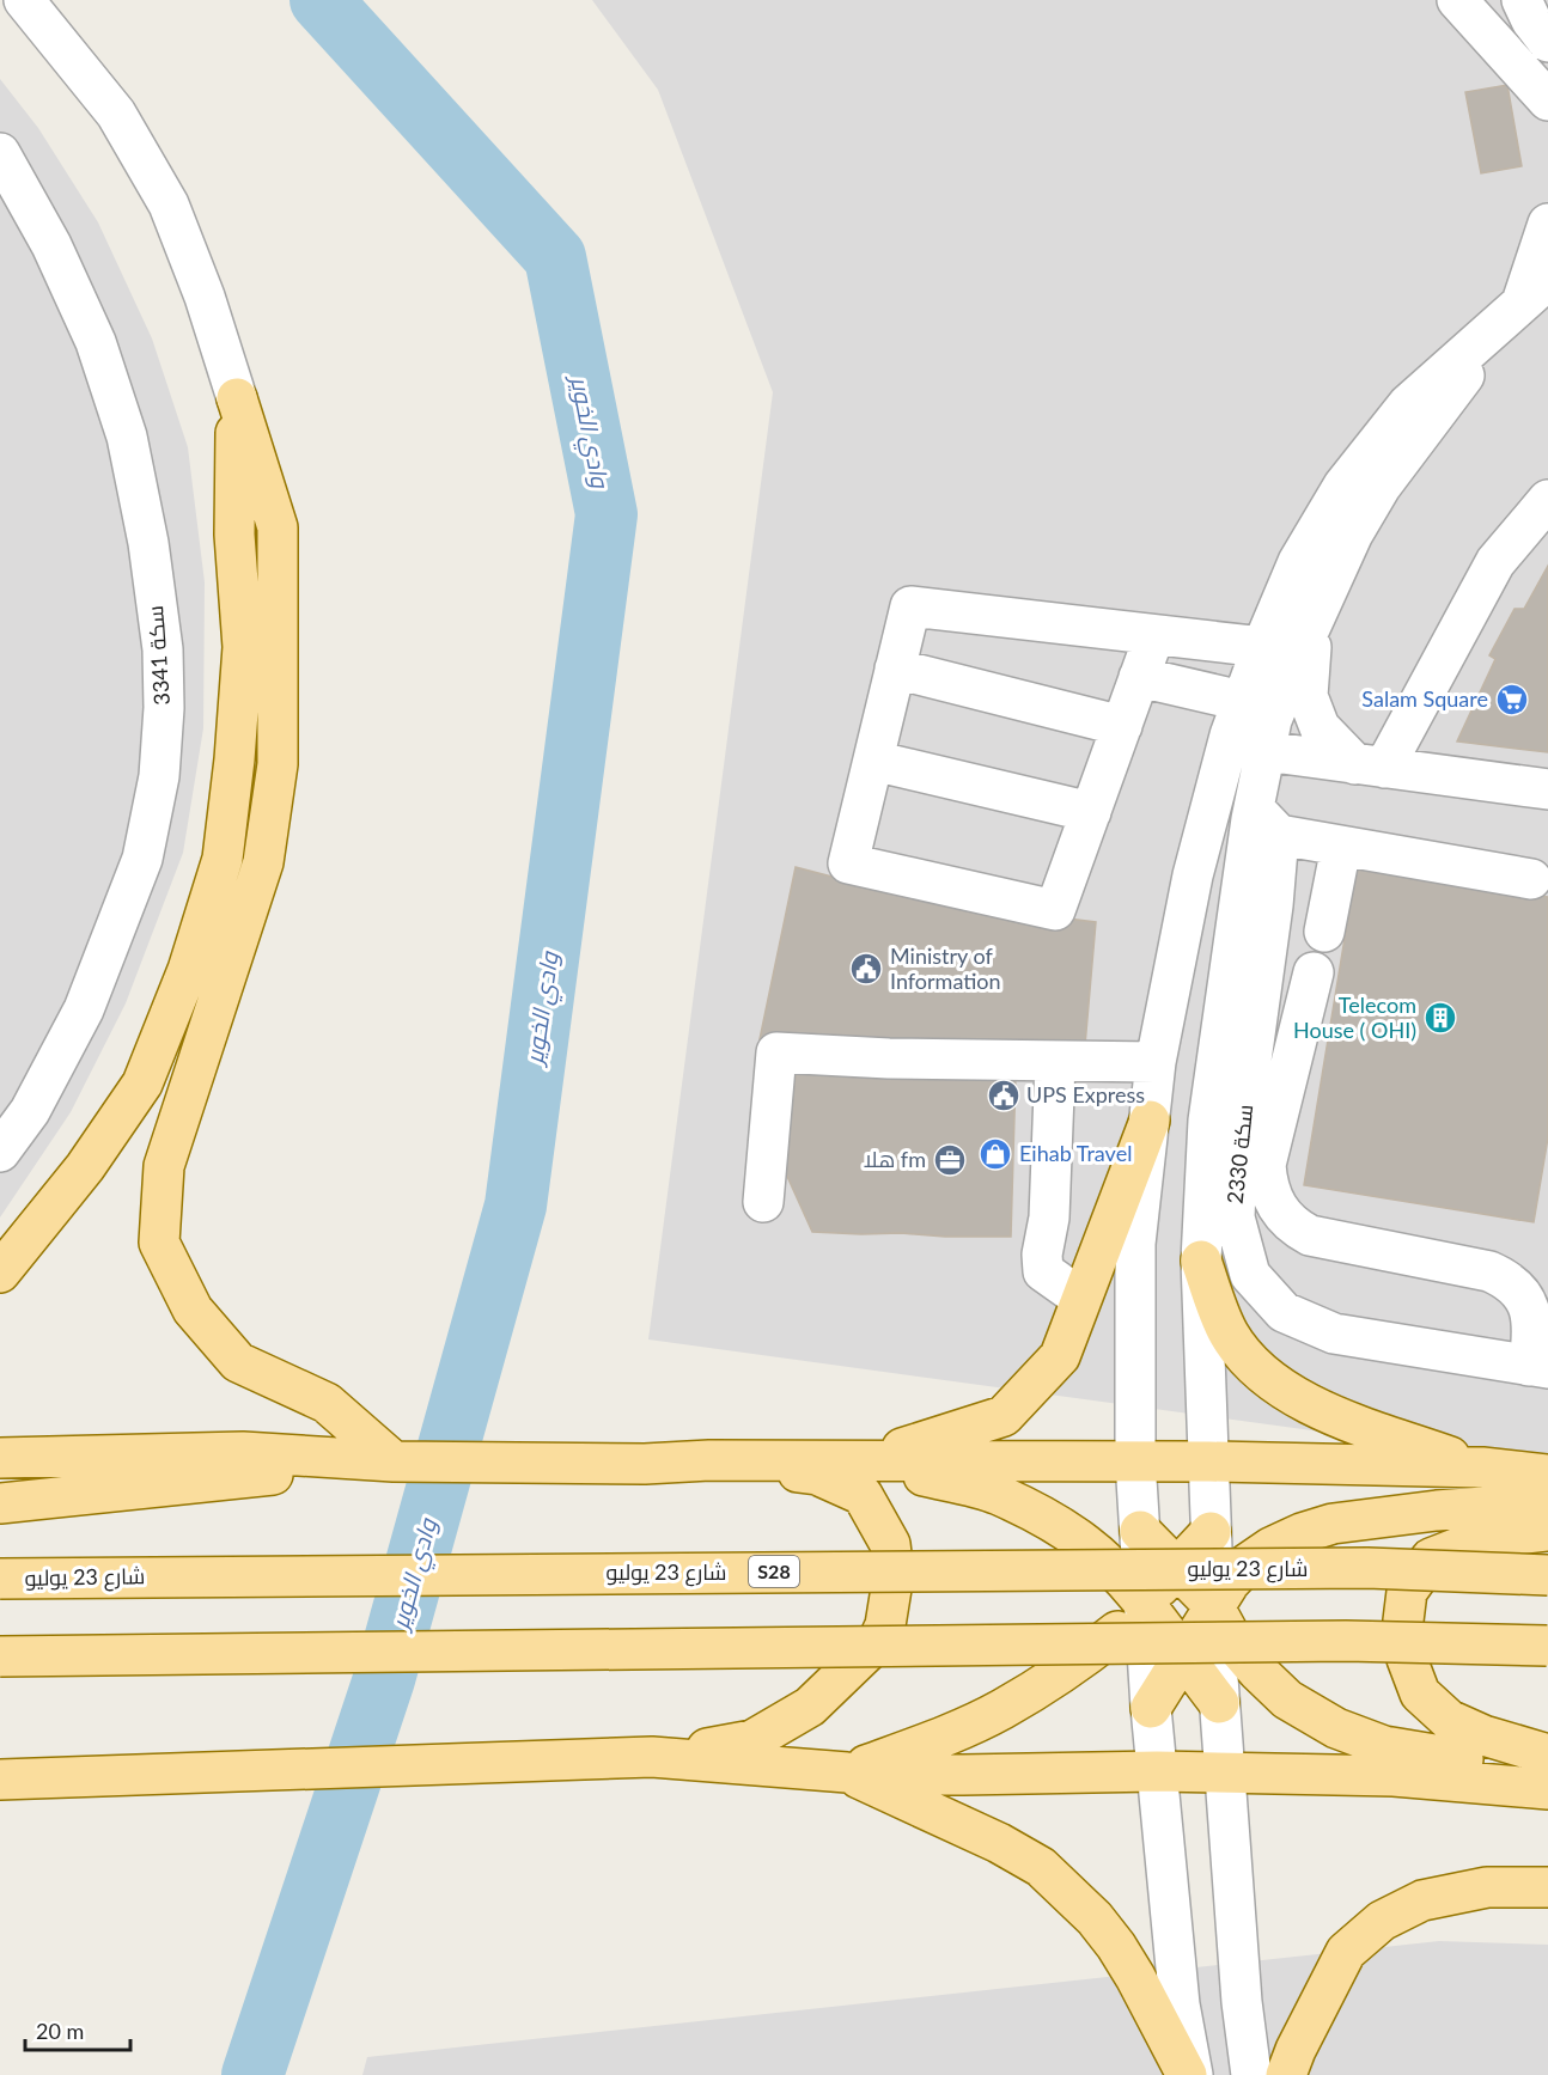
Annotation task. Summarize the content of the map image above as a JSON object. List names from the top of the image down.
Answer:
{
  "streets": {
    "main road": ["شارع 23 يوليو", "S28"],
    "street": ["سكة 3341", "سكة 2330"]
  },
  "water": ["وادي الخوير"],
  "places": {
    "supermarket": ["Salam Square"],
    "public building": ["Ministry of Information", "UPS Express"],
    "building": ["Telecom House ( OHI)"],
    "shop": ["Eihab Travel"],
    "office": ["هلا fm"]
  },
  "scale_bar": "20 m"
}
